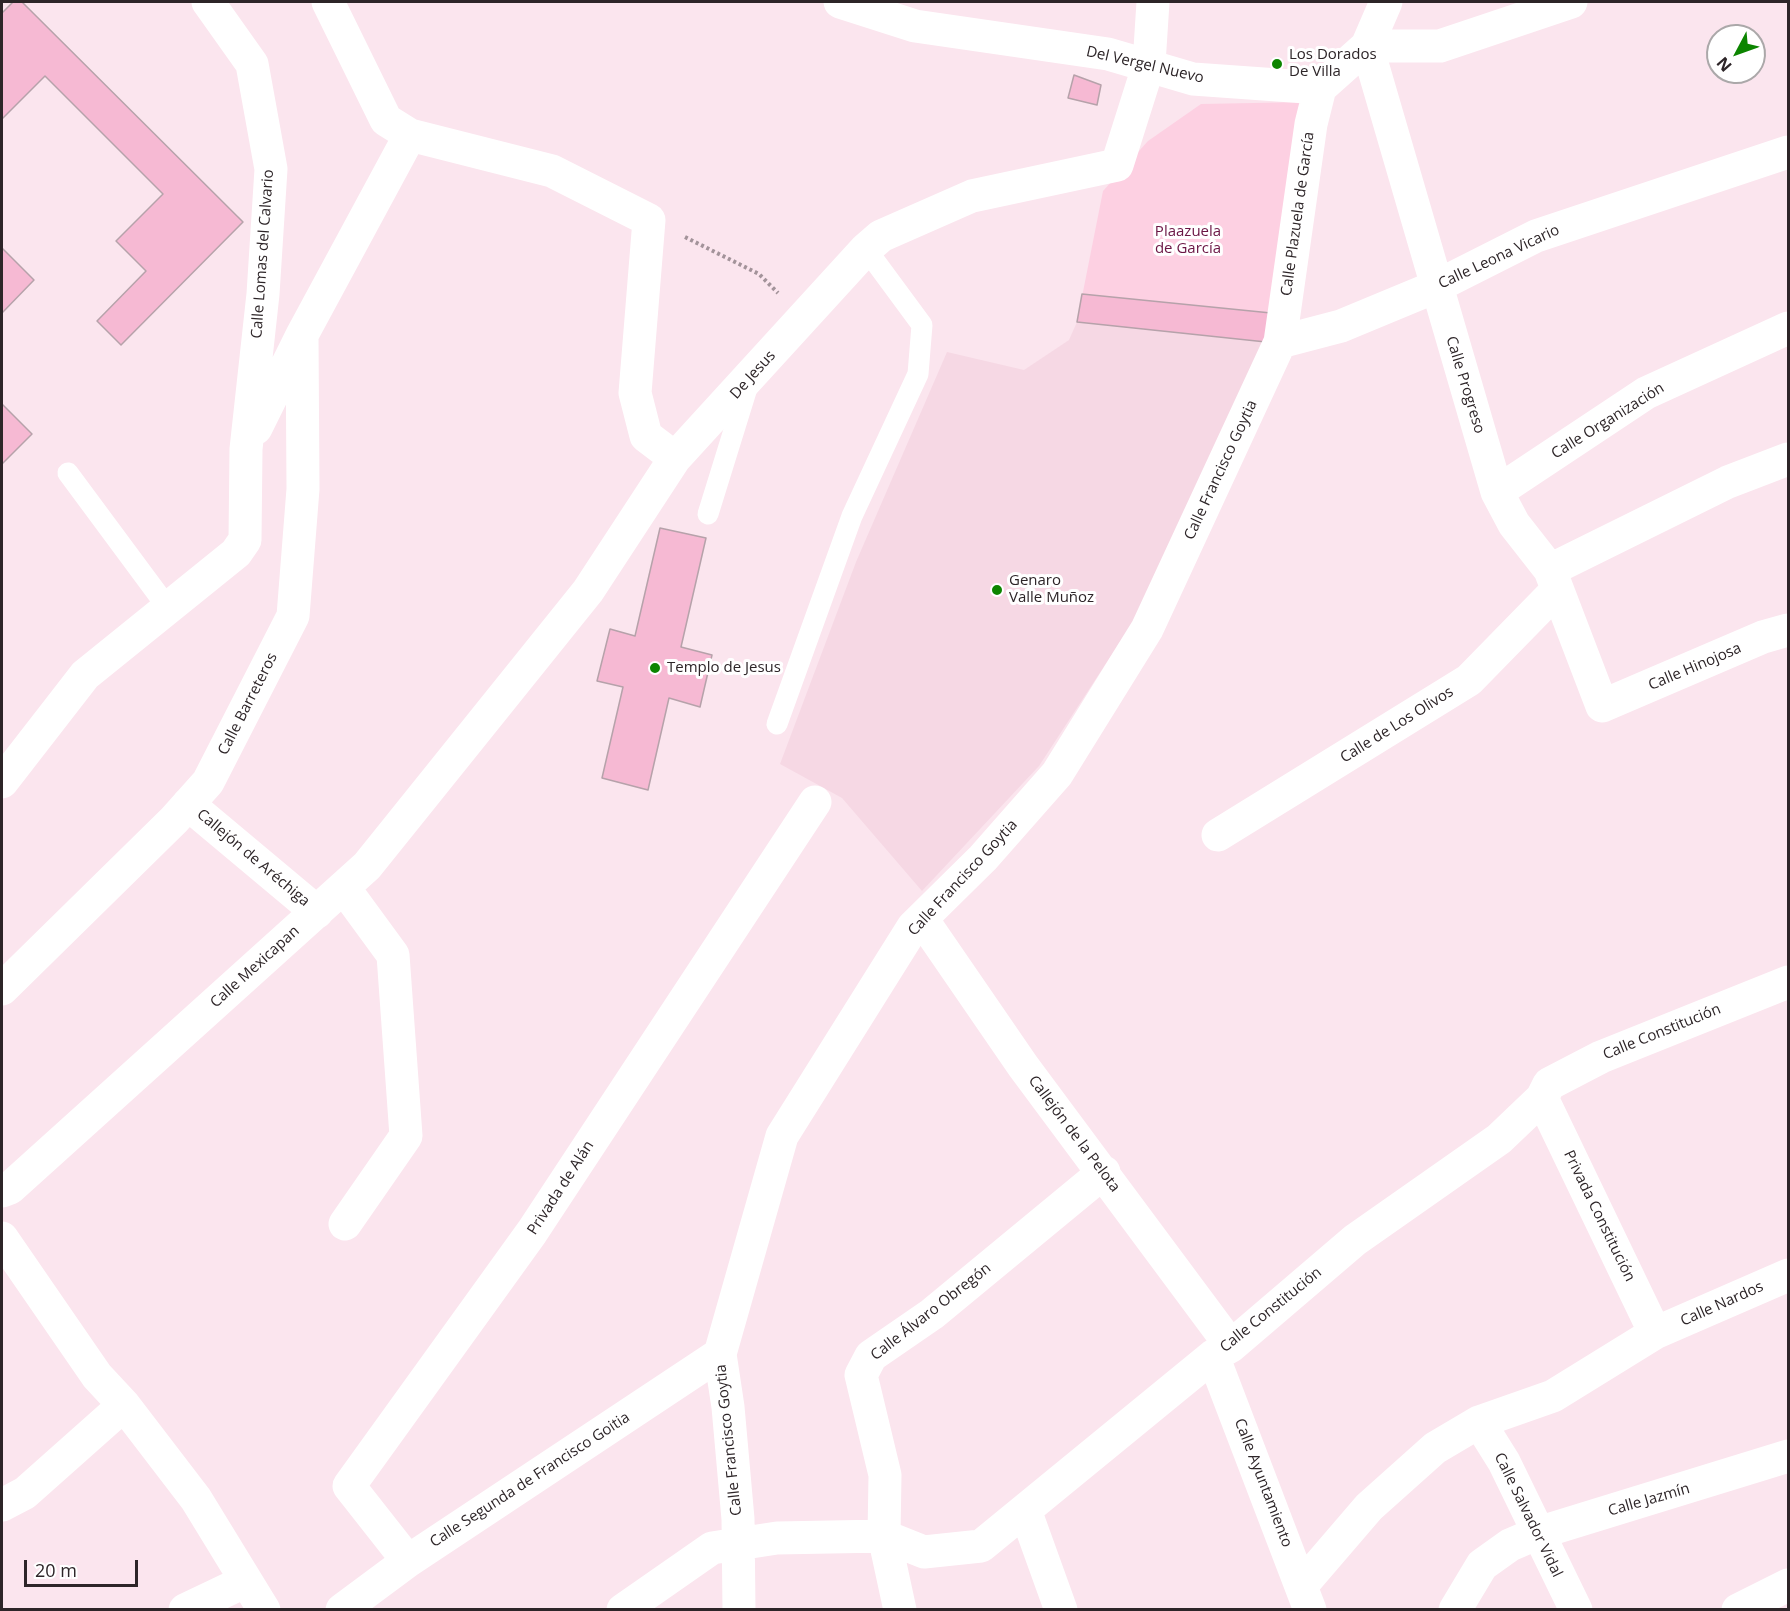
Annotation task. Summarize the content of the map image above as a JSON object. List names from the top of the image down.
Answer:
{
  "streets": {
    "street": [
      "Del Vergel Nuevo",
      "Calle Plazuela de García",
      "Calle Lomas del Calvario",
      "Calle Leona Vicario",
      "De Jesus",
      "Calle Progreso",
      "Calle Organización",
      "Calle Francisco Goytia",
      "Calle Hinojosa",
      "Calle Barreteros",
      "Calle de Los Olivos",
      "Callejón de Aréchiga",
      "Calle Mexicapan",
      "Calle Constitución",
      "Callejón de la Pelota",
      "Privada de Alán",
      "Privada Constitución",
      "Calle Nardos",
      "Calle Álvaro Obregón",
      "Calle Segunda de Francisco Goitia",
      "Calle Ayuntamiento",
      "Calle Jazmín",
      "Calle Salvador Vidal"
    ]
  },
  "crossings": [
    ["Del Vergel Nuevo", "Calle Plazuela de García"],
    ["Del Vergel Nuevo", "De Jesus"],
    ["Calle Plazuela de García", "Calle Leona Vicario"],
    ["Calle Plazuela de García", "Calle Francisco Goytia"],
    ["Calle Lomas del Calvario", "Calle Barreteros"],
    ["Calle Leona Vicario", "Calle Progreso"],
    ["Calle Leona Vicario", "Calle Francisco Goytia"],
    ["De Jesus", "Calle Mexicapan"],
    ["Calle Progreso", "Calle Organización"],
    ["Calle Progreso", "Calle Hinojosa"],
    ["Calle Progreso", "Calle de Los Olivos"],
    ["Calle Francisco Goytia", "Calle Constitución"],
    ["Calle Francisco Goytia", "Callejón de la Pelota"],
    ["Calle Francisco Goytia", "Calle Segunda de Francisco Goitia"],
    ["Calle Barreteros", "Callejón de Aréchiga"],
    ["Callejón de Aréchiga", "Calle Mexicapan"],
    ["Calle Constitución", "Callejón de la Pelota"],
    ["Calle Constitución", "Privada Constitución"],
    ["Calle Constitución", "Calle Álvaro Obregón"],
    ["Calle Constitución", "Calle Ayuntamiento"],
    ["Callejón de la Pelota", "Calle Álvaro Obregón"],
    ["Callejón de la Pelota", "Calle Ayuntamiento"],
    ["Privada de Alán", "Calle Segunda de Francisco Goitia"],
    ["Privada Constitución", "Calle Nardos"],
    ["Calle Nardos", "Calle Ayuntamiento"],
    ["Calle Nardos", "Calle Salvador Vidal"],
    ["Calle Jazmín", "Calle Salvador Vidal"]
  ],
  "parks": ["Plaazuela de García"],
  "places": ["Los Dorados De Villa", "Genaro Valle Muñoz", "Templo de Jesus"],
  "scale_bar": "20 m",
  "north": "bottom left"
}
